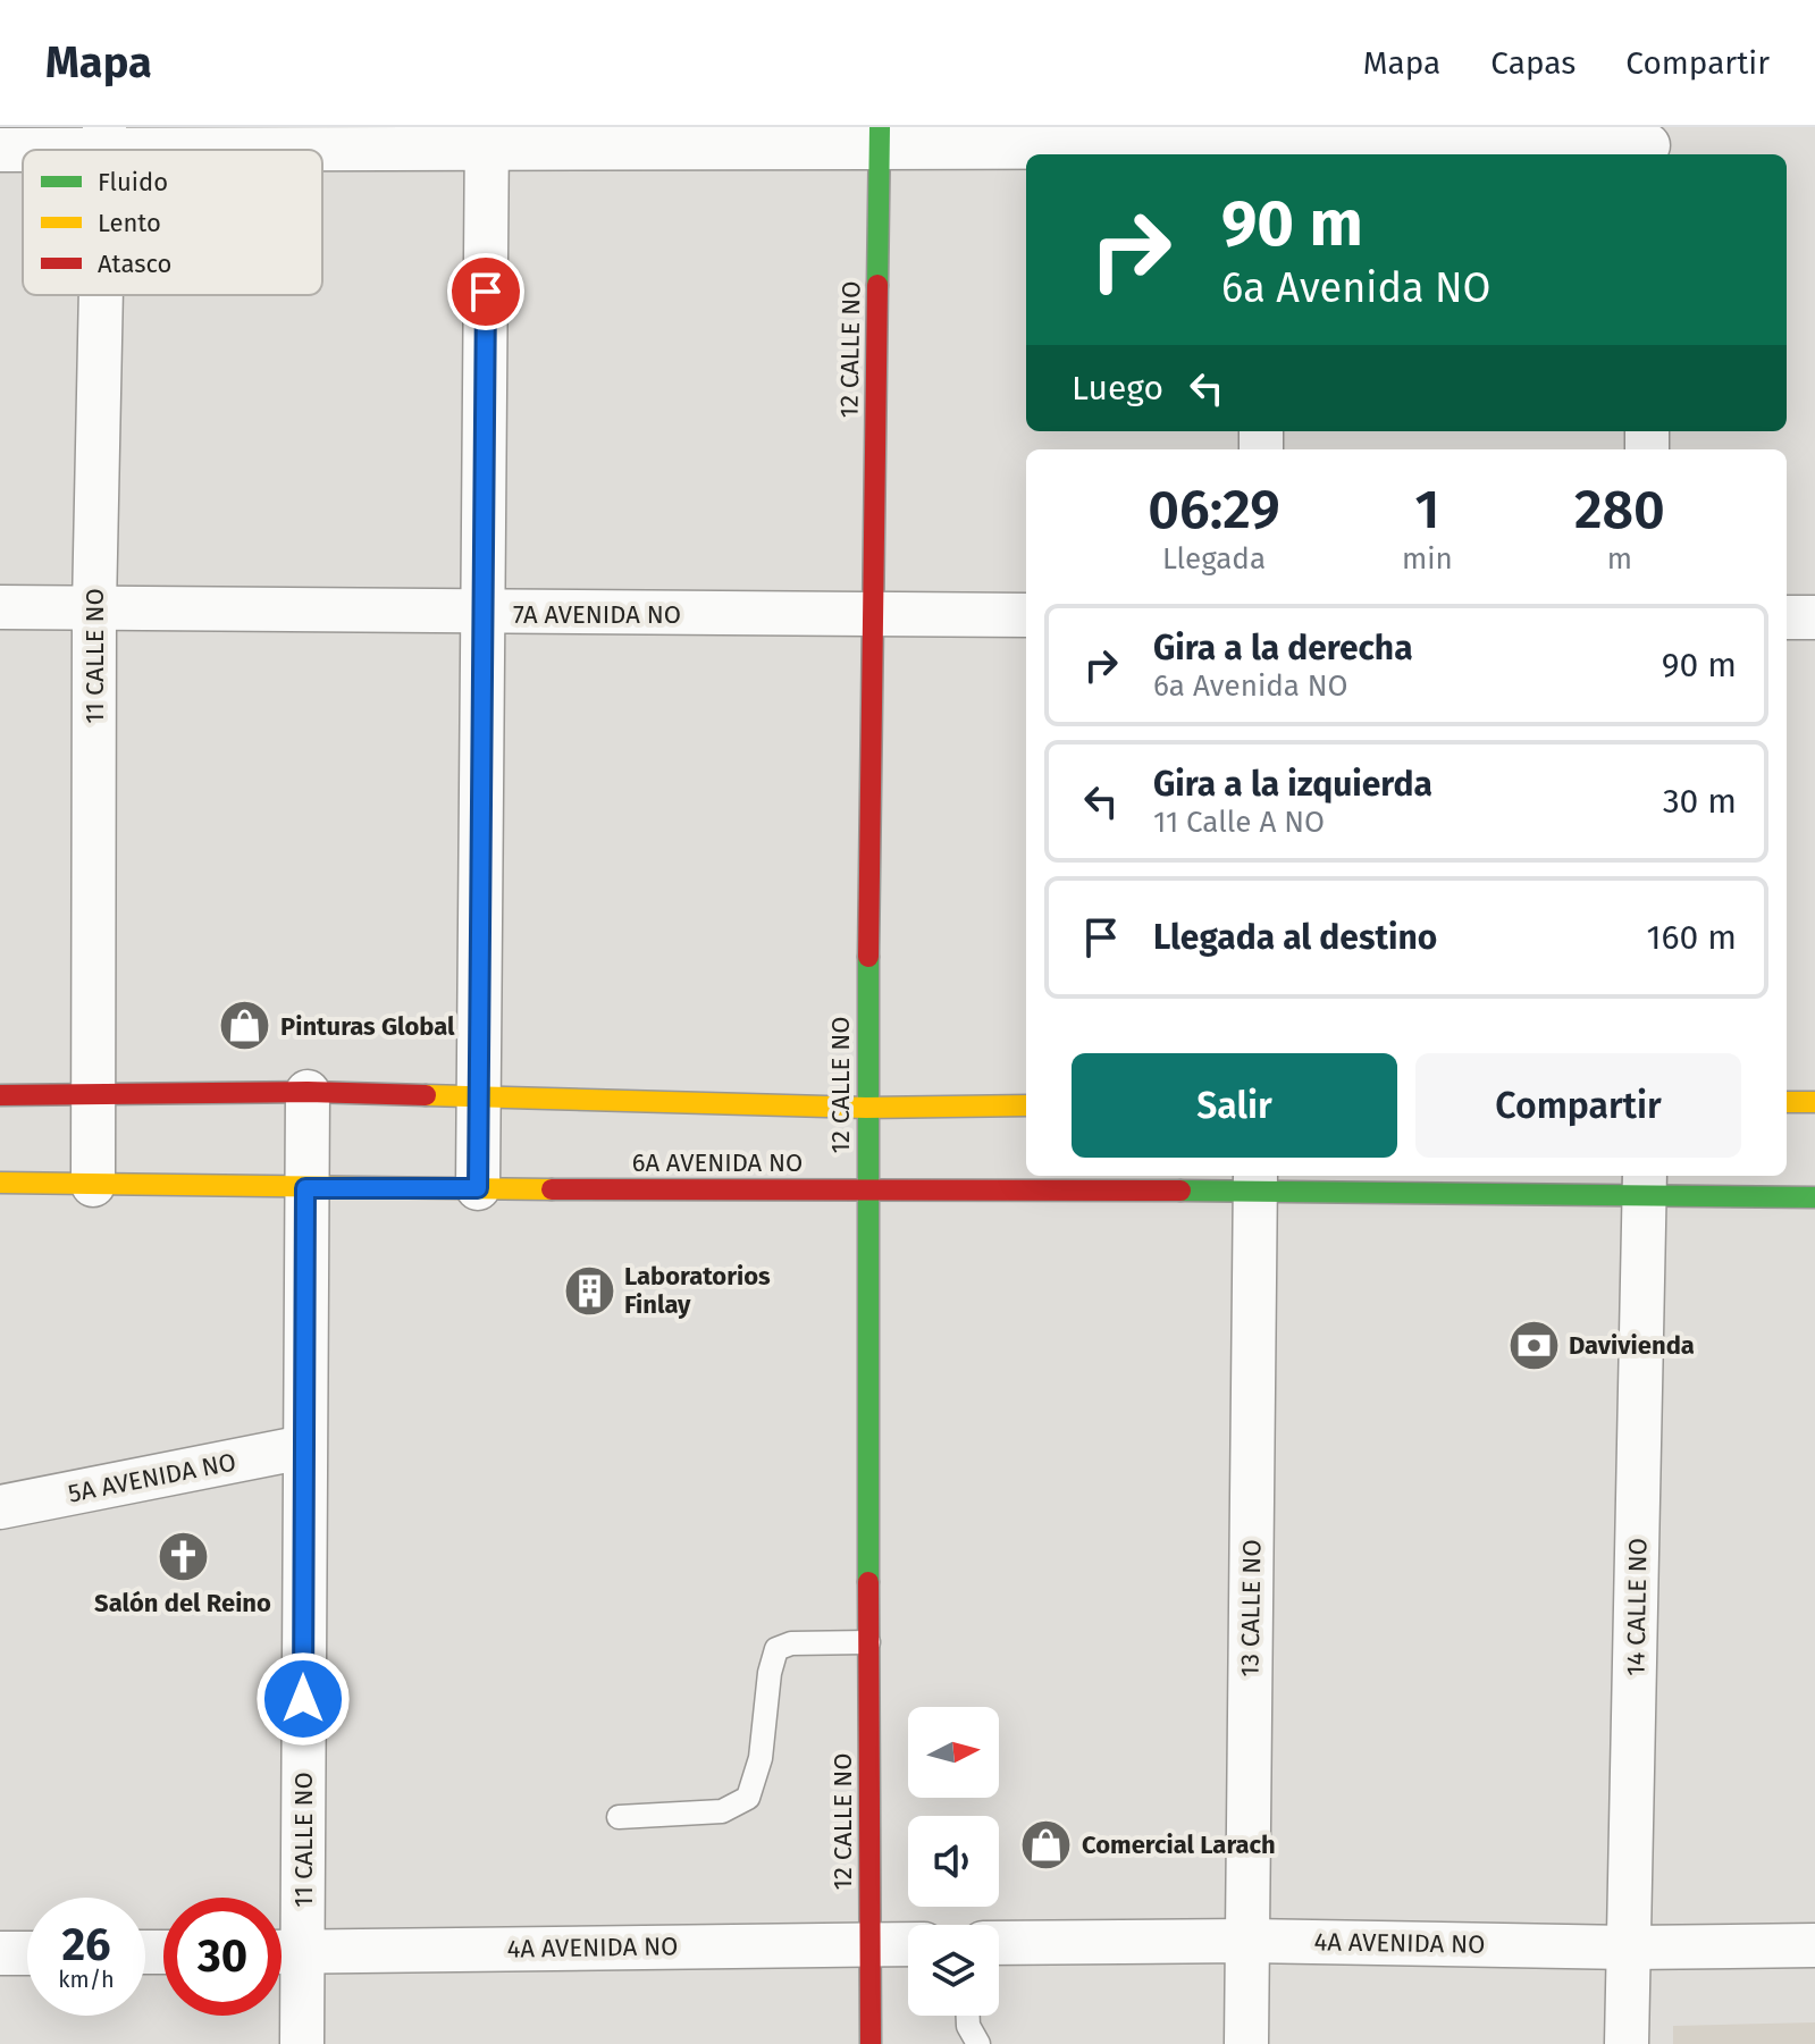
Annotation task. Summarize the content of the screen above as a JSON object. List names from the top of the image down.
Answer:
{
  "streets": {
    "street": [
      "12 CALLE NO",
      "7A AVENIDA NO",
      "11 CALLE NO",
      "6A AVENIDA NO",
      "5A AVENIDA NO",
      "14 CALLE NO",
      "13 CALLE NO",
      "4A AVENIDA NO"
    ]
  },
  "crossings": [
    ["12 CALLE NO", "7A AVENIDA NO"],
    ["12 CALLE NO", "6A AVENIDA NO"],
    ["12 CALLE NO", "4A AVENIDA NO"],
    ["7A AVENIDA NO", "11 CALLE NO"],
    ["11 CALLE NO", "6A AVENIDA NO"],
    ["11 CALLE NO", "5A AVENIDA NO"],
    ["11 CALLE NO", "4A AVENIDA NO"],
    ["6A AVENIDA NO", "14 CALLE NO"],
    ["6A AVENIDA NO", "13 CALLE NO"],
    ["14 CALLE NO", "4A AVENIDA NO"],
    ["13 CALLE NO", "4A AVENIDA NO"]
  ],
  "places": {
    "shop": ["Pinturas Global", "Comercial Larach"],
    "building": ["Laboratorios Finlay"],
    "bank": ["Davivienda"],
    "church": ["Salón del Reino"]
  },
  "legend": ["Fluido", "Lento", "Atasco"],
  "north": "right",
  "page": {
    "header": "Mapa",
    "nav": ["Mapa", "Capas", "Compartir"],
    "turn": ["90 m", "6a Avenida NO"],
    "then": "Luego",
    "eta": [
      "06:29",
      "Llegada",
      "1",
      "min",
      "280",
      "m"
    ],
    "list": [
      {
        "name": "Gira a la derecha",
        "note": "6a Avenida NO",
        "value": "90 m"
      },
      {
        "name": "Gira a la izquierda",
        "note": "11 Calle A NO",
        "value": "30 m"
      },
      {
        "name": "Llegada al destino",
        "value": "160 m"
      }
    ],
    "buttons": ["Salir", "Compartir"],
    "speed": "26 km/h",
    "limit": "30"
  }
}
